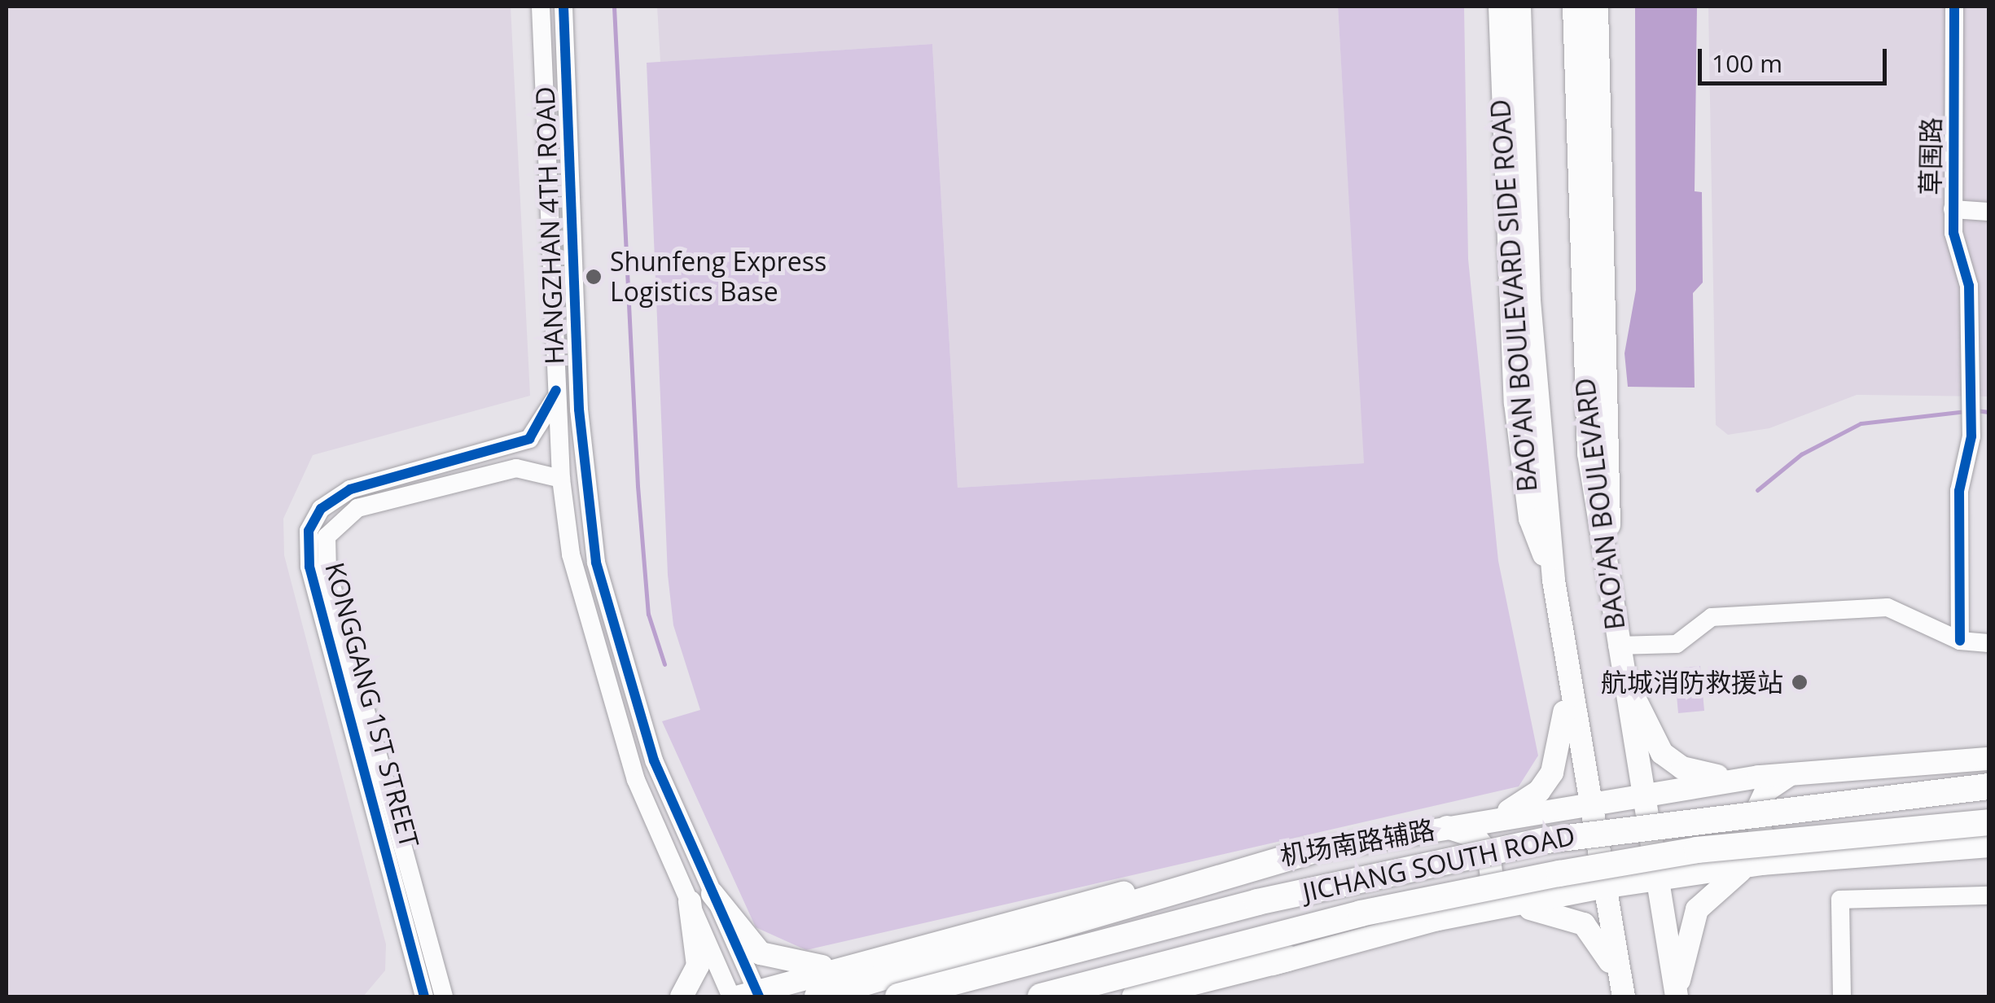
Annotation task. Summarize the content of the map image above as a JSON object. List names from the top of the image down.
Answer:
{
  "streets": {
    "highway": ["JICHANG SOUTH ROAD"],
    "main road": ["BAO'AN BOULEVARD SIDE ROAD", "BAO'AN BOULEVARD", "机场南路辅路"],
    "street": ["草围路", "HANGZHAN 4TH ROAD", "KONGGANG 1ST STREET"]
  },
  "crossings": [
    ["HANGZHAN 4TH ROAD", "KONGGANG 1ST STREET"],
    ["HANGZHAN 4TH ROAD", "机场南路辅路"],
    ["BAO'AN BOULEVARD SIDE ROAD", "BAO'AN BOULEVARD"],
    ["BAO'AN BOULEVARD", "机场南路辅路"]
  ],
  "places": ["Shunfeng Express Logistics Base", "航城消防救援站"],
  "scale_bar": "100 m"
}
